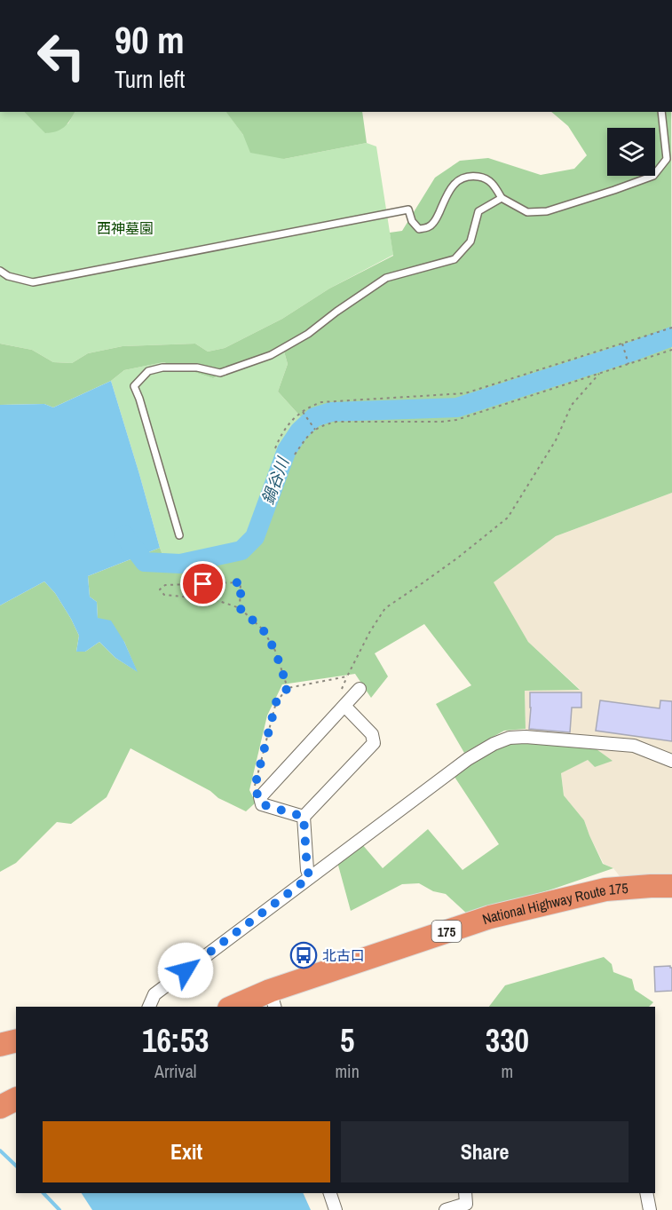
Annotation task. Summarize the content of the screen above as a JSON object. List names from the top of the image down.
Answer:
{
  "streets": {
    "highway": ["National Highway Route 175", "175"]
  },
  "water": ["鍋谷川"],
  "parks": ["西神墓園"],
  "places": {
    "bus stop": ["北古口"]
  },
  "page": {
    "turn": ["90 m", "Turn left"],
    "eta": [
      "16:53",
      "Arrival",
      "5",
      "min",
      "330",
      "m"
    ],
    "buttons": ["Exit", "Share"]
  }
}
